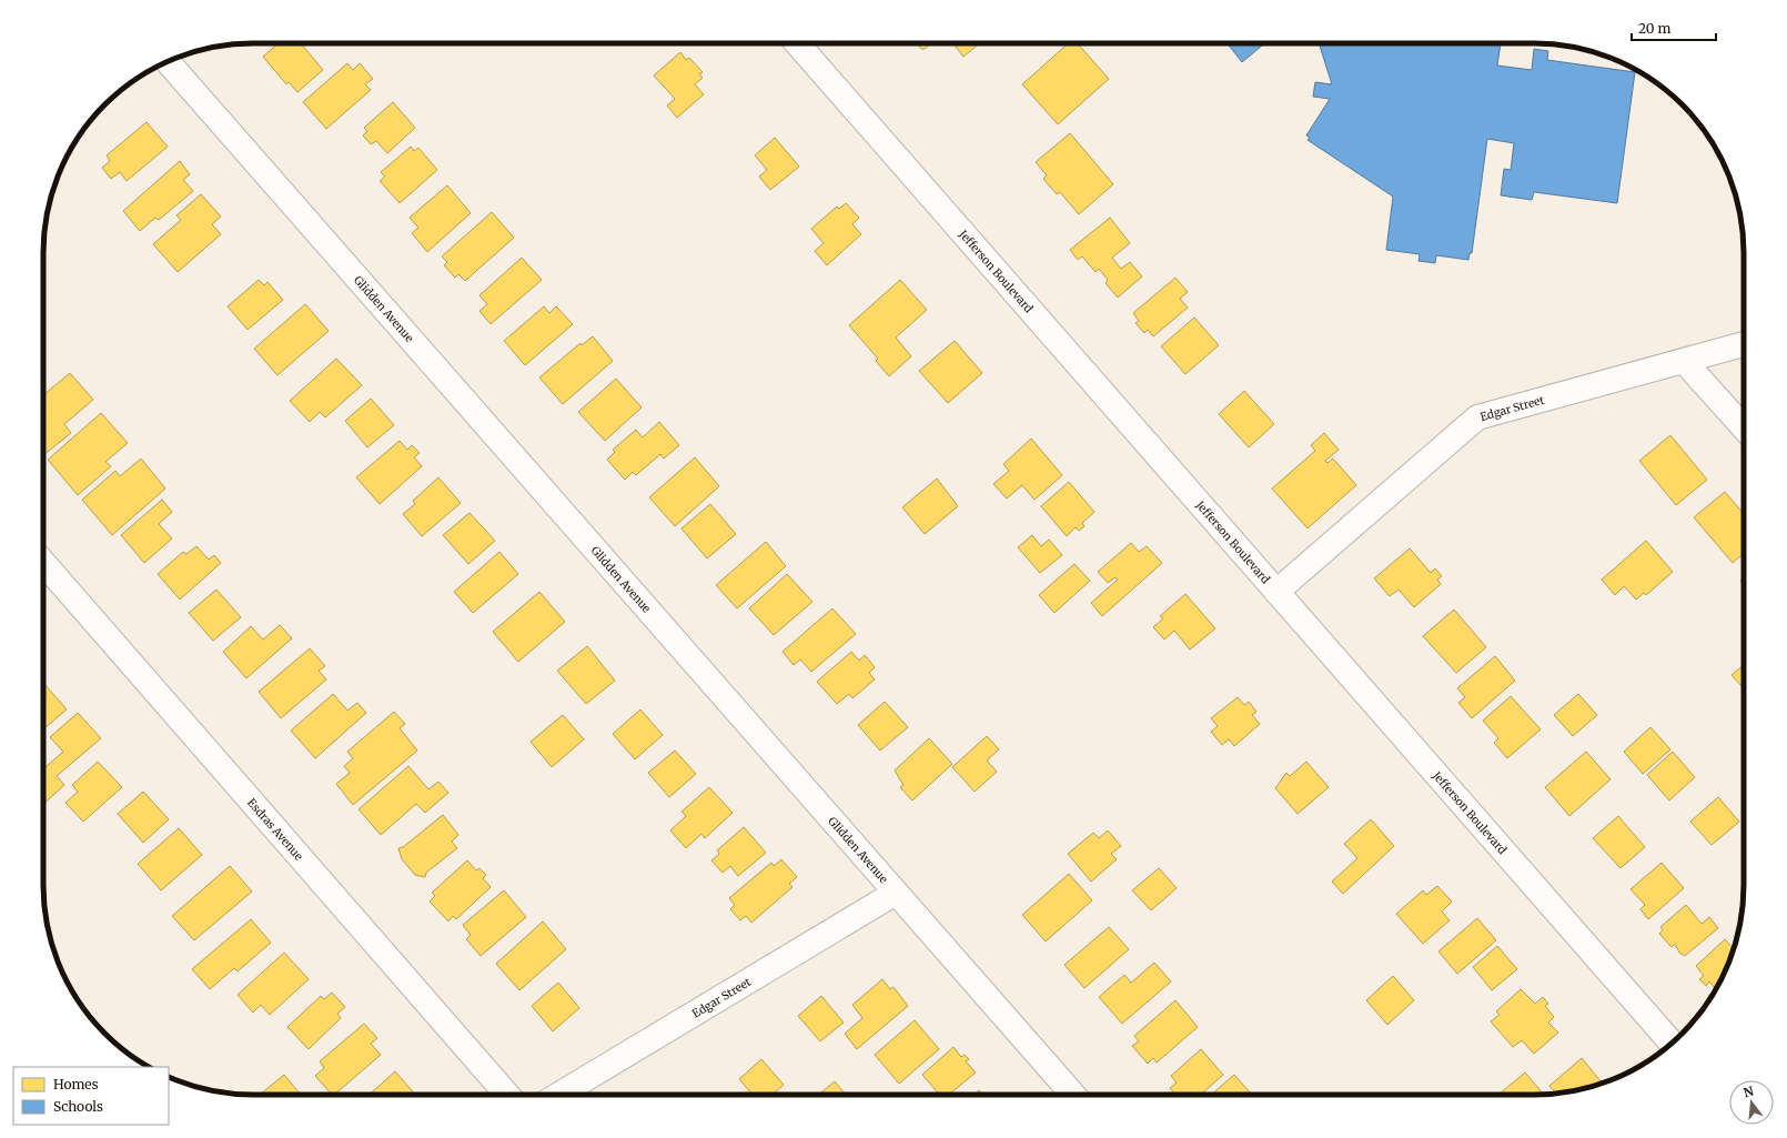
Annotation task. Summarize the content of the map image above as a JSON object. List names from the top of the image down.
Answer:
{
  "streets": {
    "street": [
      "Jefferson Boulevard",
      "Glidden Avenue",
      "Edgar Street",
      "Esdras Avenue"
    ]
  },
  "crossings": [
    ["Jefferson Boulevard", "Edgar Street"],
    ["Glidden Avenue", "Edgar Street"]
  ],
  "legend": ["Homes", "Schools"],
  "scale_bar": "20 m",
  "north": "top"
}
